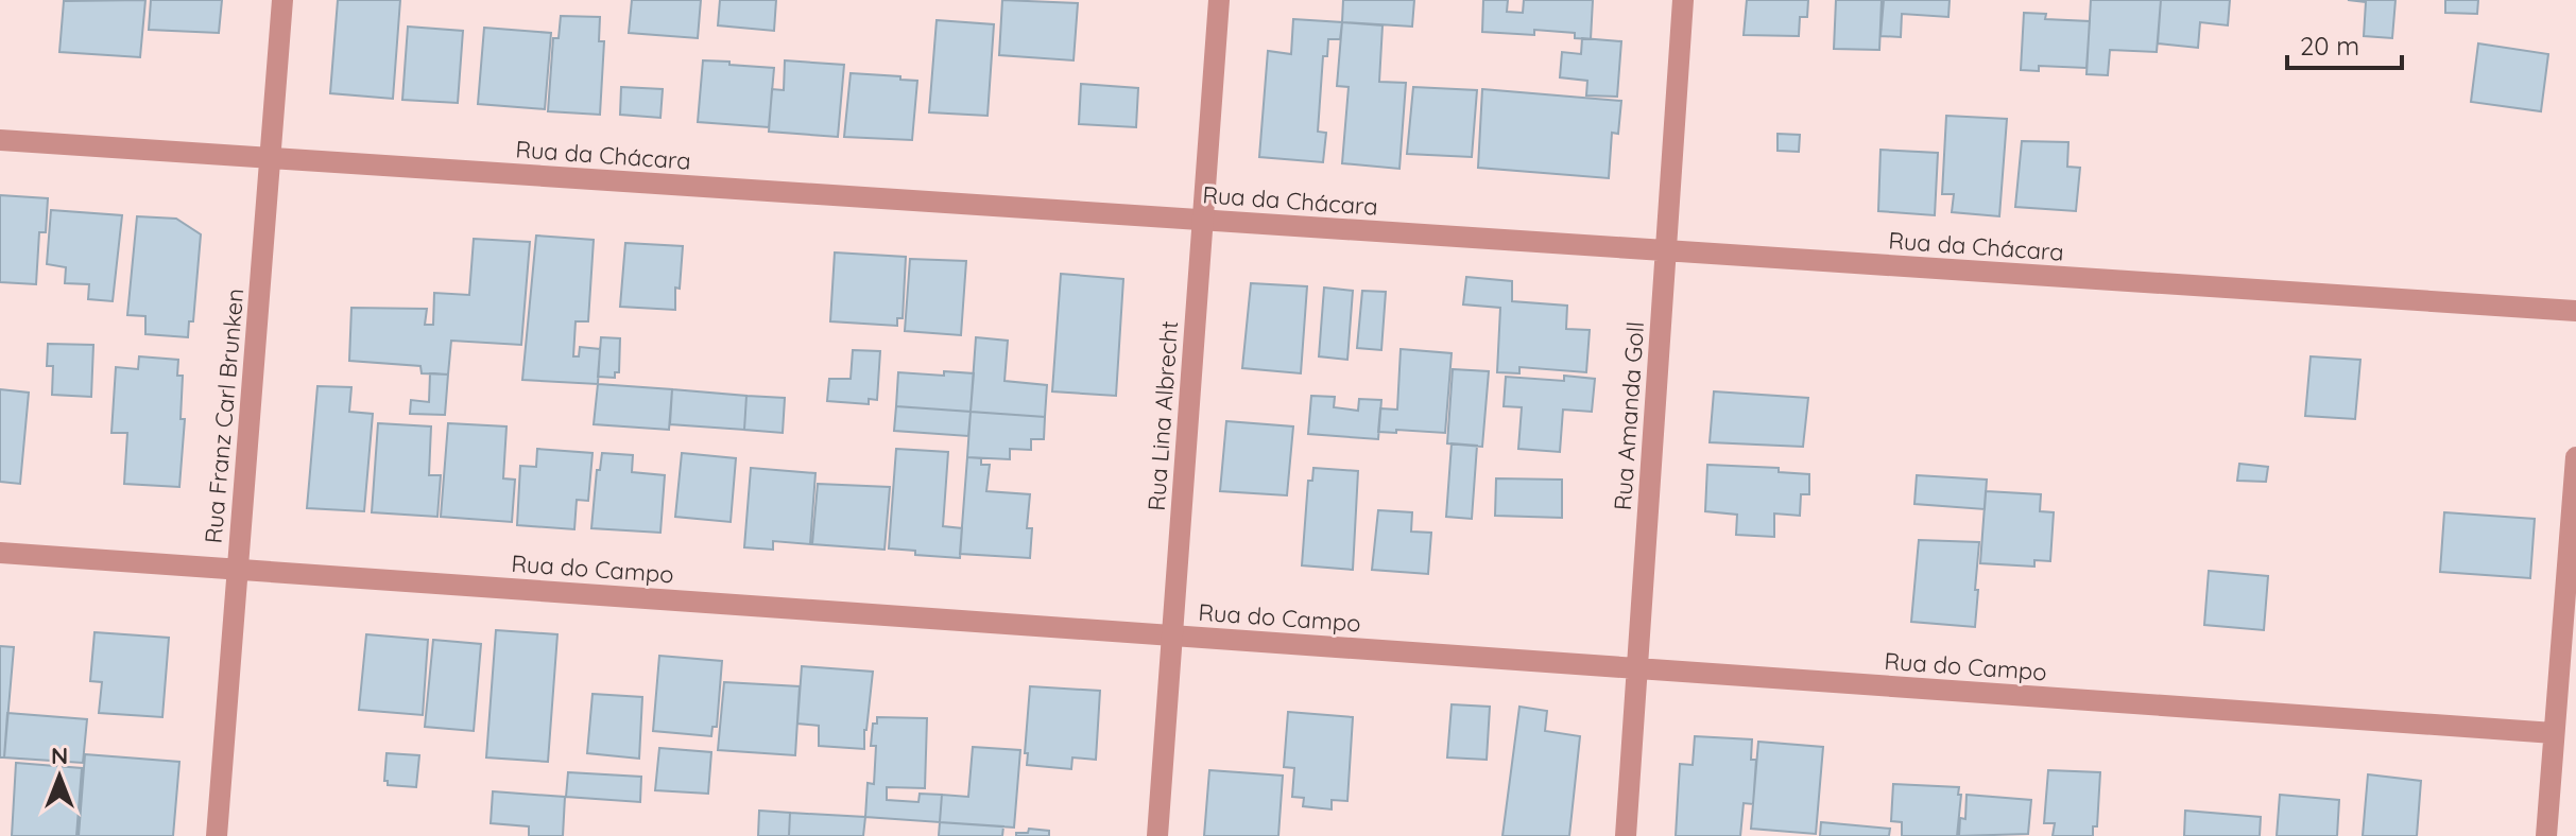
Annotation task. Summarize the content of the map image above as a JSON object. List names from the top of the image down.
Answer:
{
  "streets": {
    "street": [
      "Rua da Chácara",
      "Rua Franz Carl Brunken",
      "Rua Lina Albrecht",
      "Rua Amanda Goll",
      "Rua do Campo"
    ]
  },
  "crossings": [
    ["Rua da Chácara", "Rua Franz Carl Brunken"],
    ["Rua da Chácara", "Rua Lina Albrecht"],
    ["Rua da Chácara", "Rua Amanda Goll"],
    ["Rua Franz Carl Brunken", "Rua do Campo"],
    ["Rua Lina Albrecht", "Rua do Campo"],
    ["Rua Amanda Goll", "Rua do Campo"]
  ],
  "scale_bar": "20 m",
  "north": "top"
}
